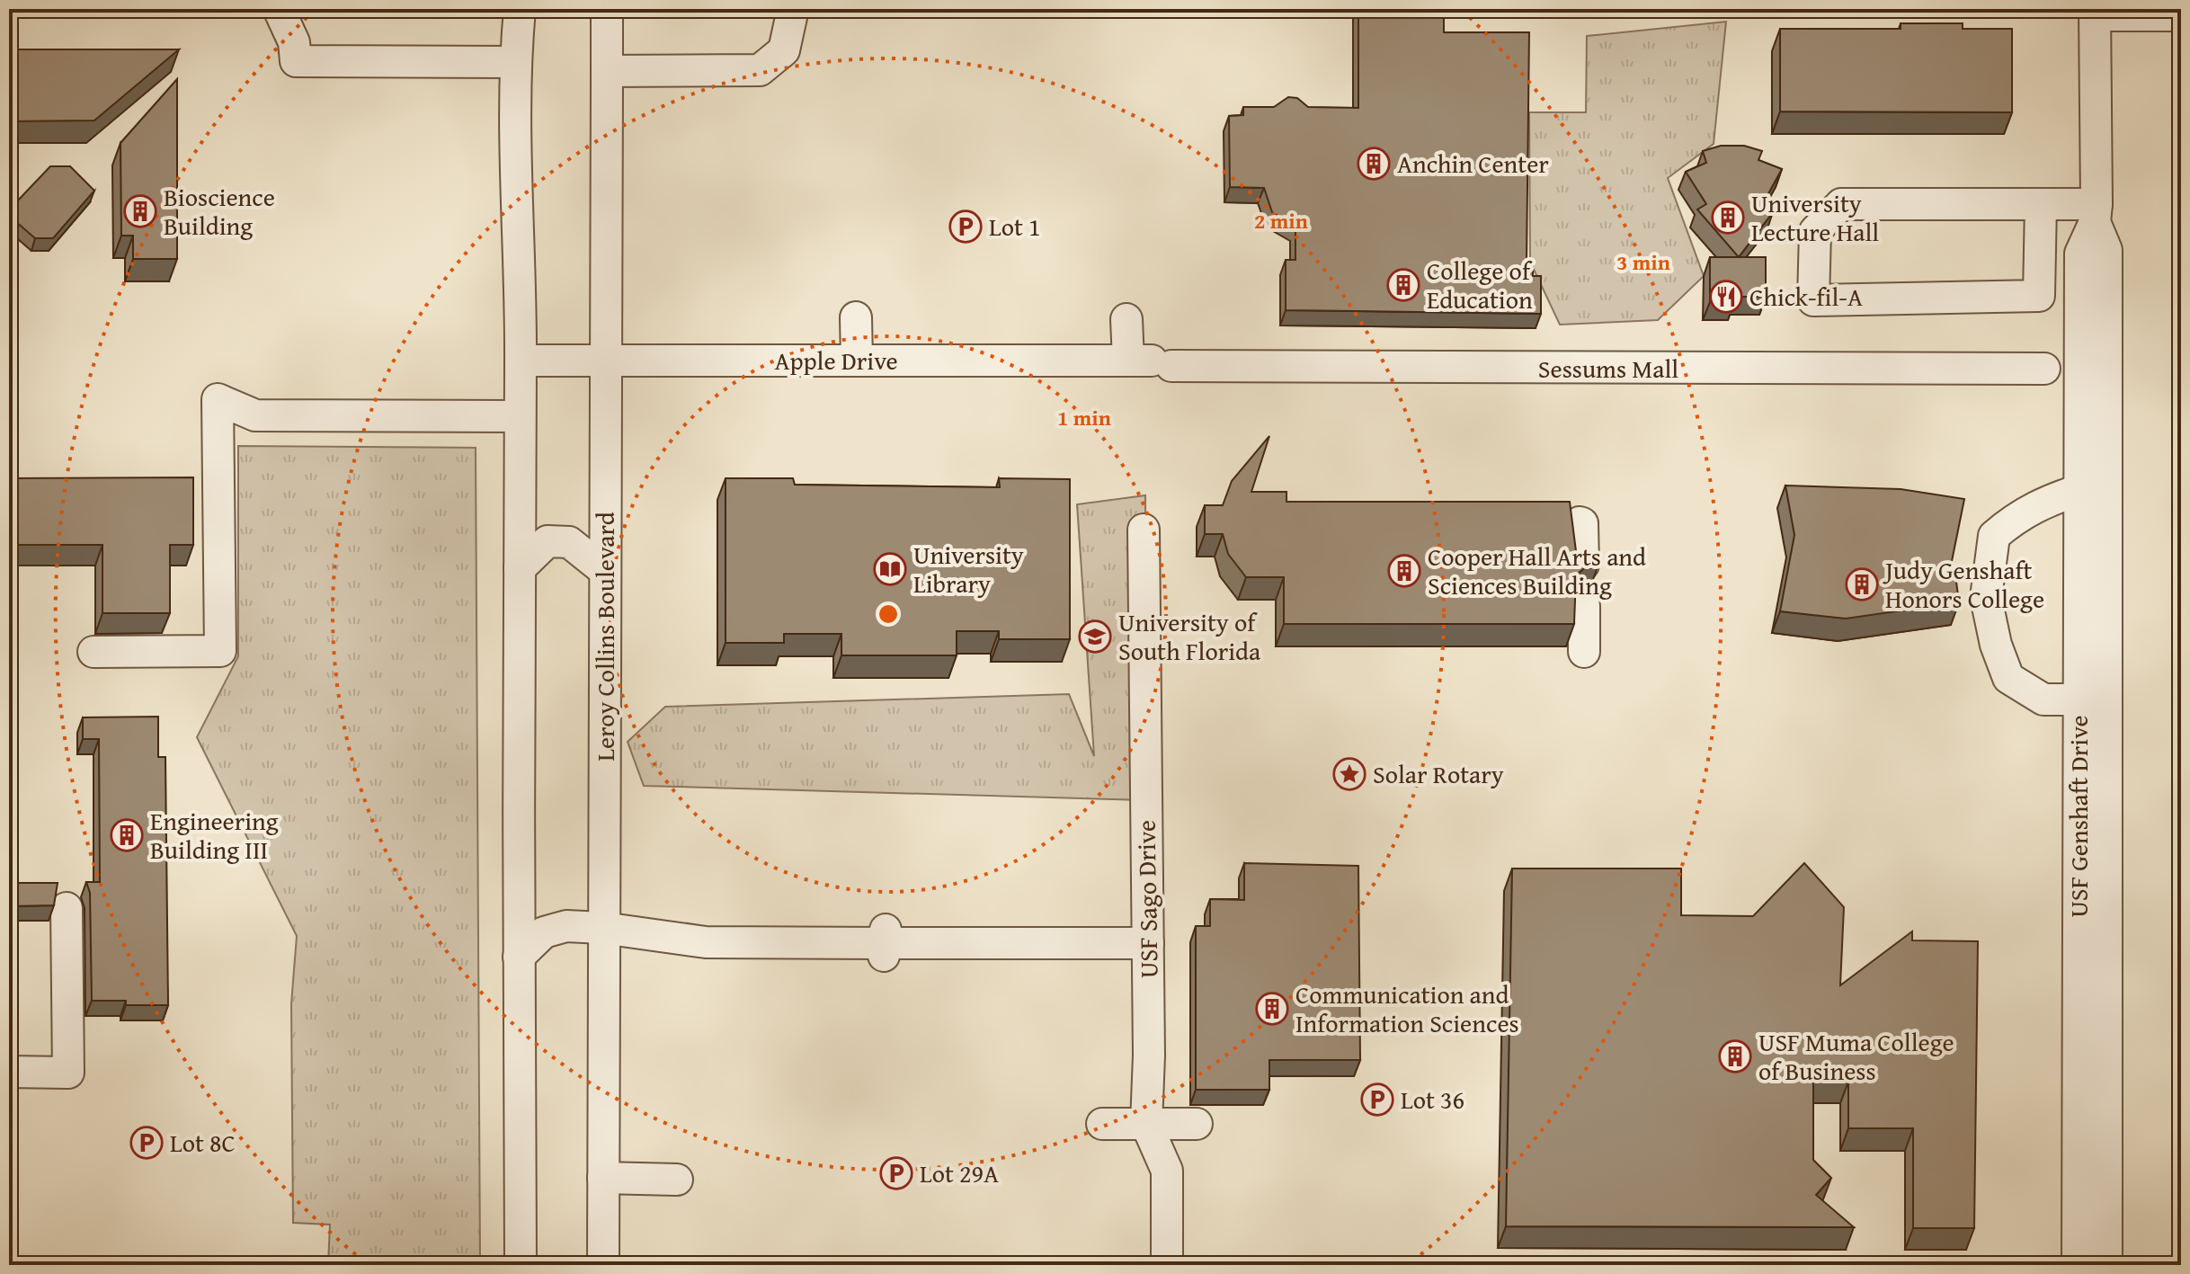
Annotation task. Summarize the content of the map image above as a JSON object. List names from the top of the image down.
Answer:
{
  "streets": {
    "street": [
      "Apple Drive",
      "Sessums Mall",
      "Leroy Collins Boulevard",
      "USF Genshaft Drive",
      "USF Sago Drive"
    ]
  },
  "crossings": [
    ["Apple Drive", "Sessums Mall"],
    ["Apple Drive", "Leroy Collins Boulevard"]
  ],
  "places": {
    "building": [
      "Anchin Center",
      "Bioscience Building",
      "University Lecture Hall",
      "College of Education",
      "Cooper Hall Arts and Sciences Building",
      "Judy Genshaft Honors College",
      "Engineering Building III",
      "Communication and Information Sciences",
      "USF Muma College of Business"
    ],
    "parking": [
      "Lot 1",
      "Lot 36",
      "Lot 8C",
      "Lot 29A"
    ],
    "restaurant": ["Chick-fil-A"],
    "library": ["University Library"],
    "school or university": ["University of South Florida"],
    "place": ["Solar Rotary"]
  },
  "rings": ["2 min", "3 min", "1 min"]
}
